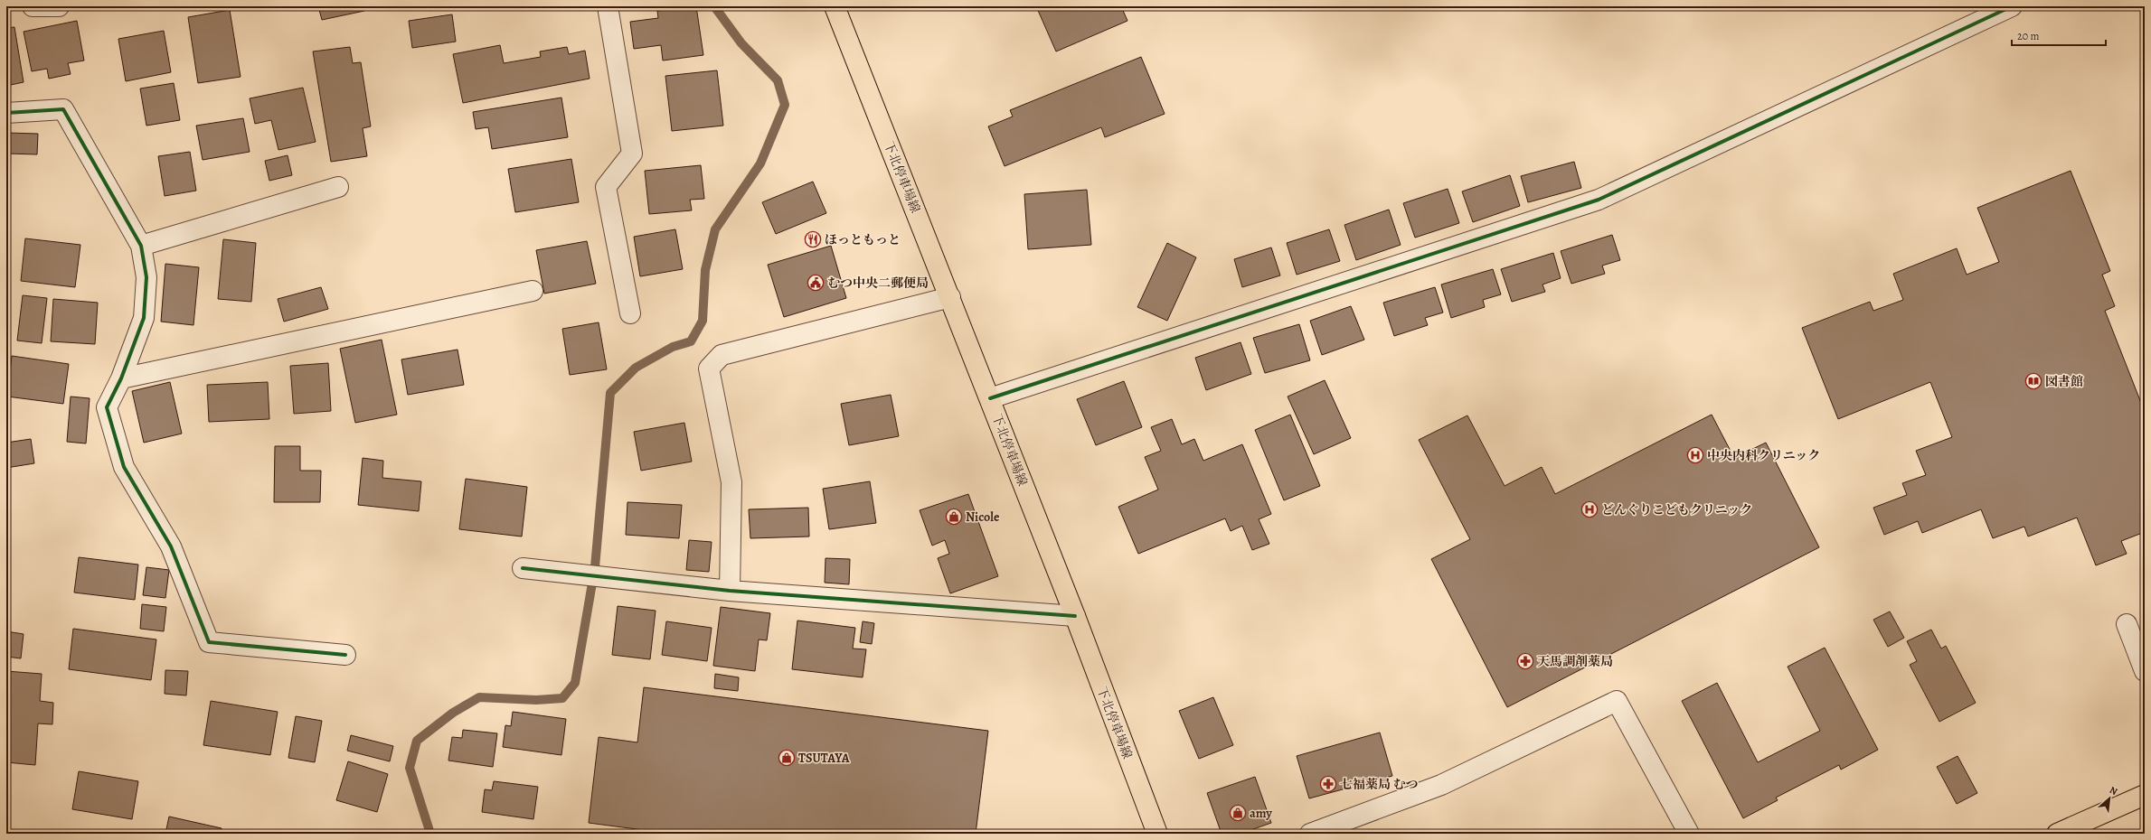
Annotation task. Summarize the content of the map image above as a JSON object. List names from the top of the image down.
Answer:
{
  "streets": {
    "main road": ["下北停車場線"]
  },
  "places": {
    "restaurant": ["ほっともっと"],
    "public building": ["むつ中央二郵便局"],
    "library": ["図書館"],
    "hospital": ["中央内科クリニック", "どんぐりこどもクリニック"],
    "shop": ["Nicole", "TSUTAYA", "amy"],
    "pharmacy": ["天馬調剤薬局", "七福薬局 むつ"]
  },
  "scale_bar": "20 m",
  "north": "top right"
}
